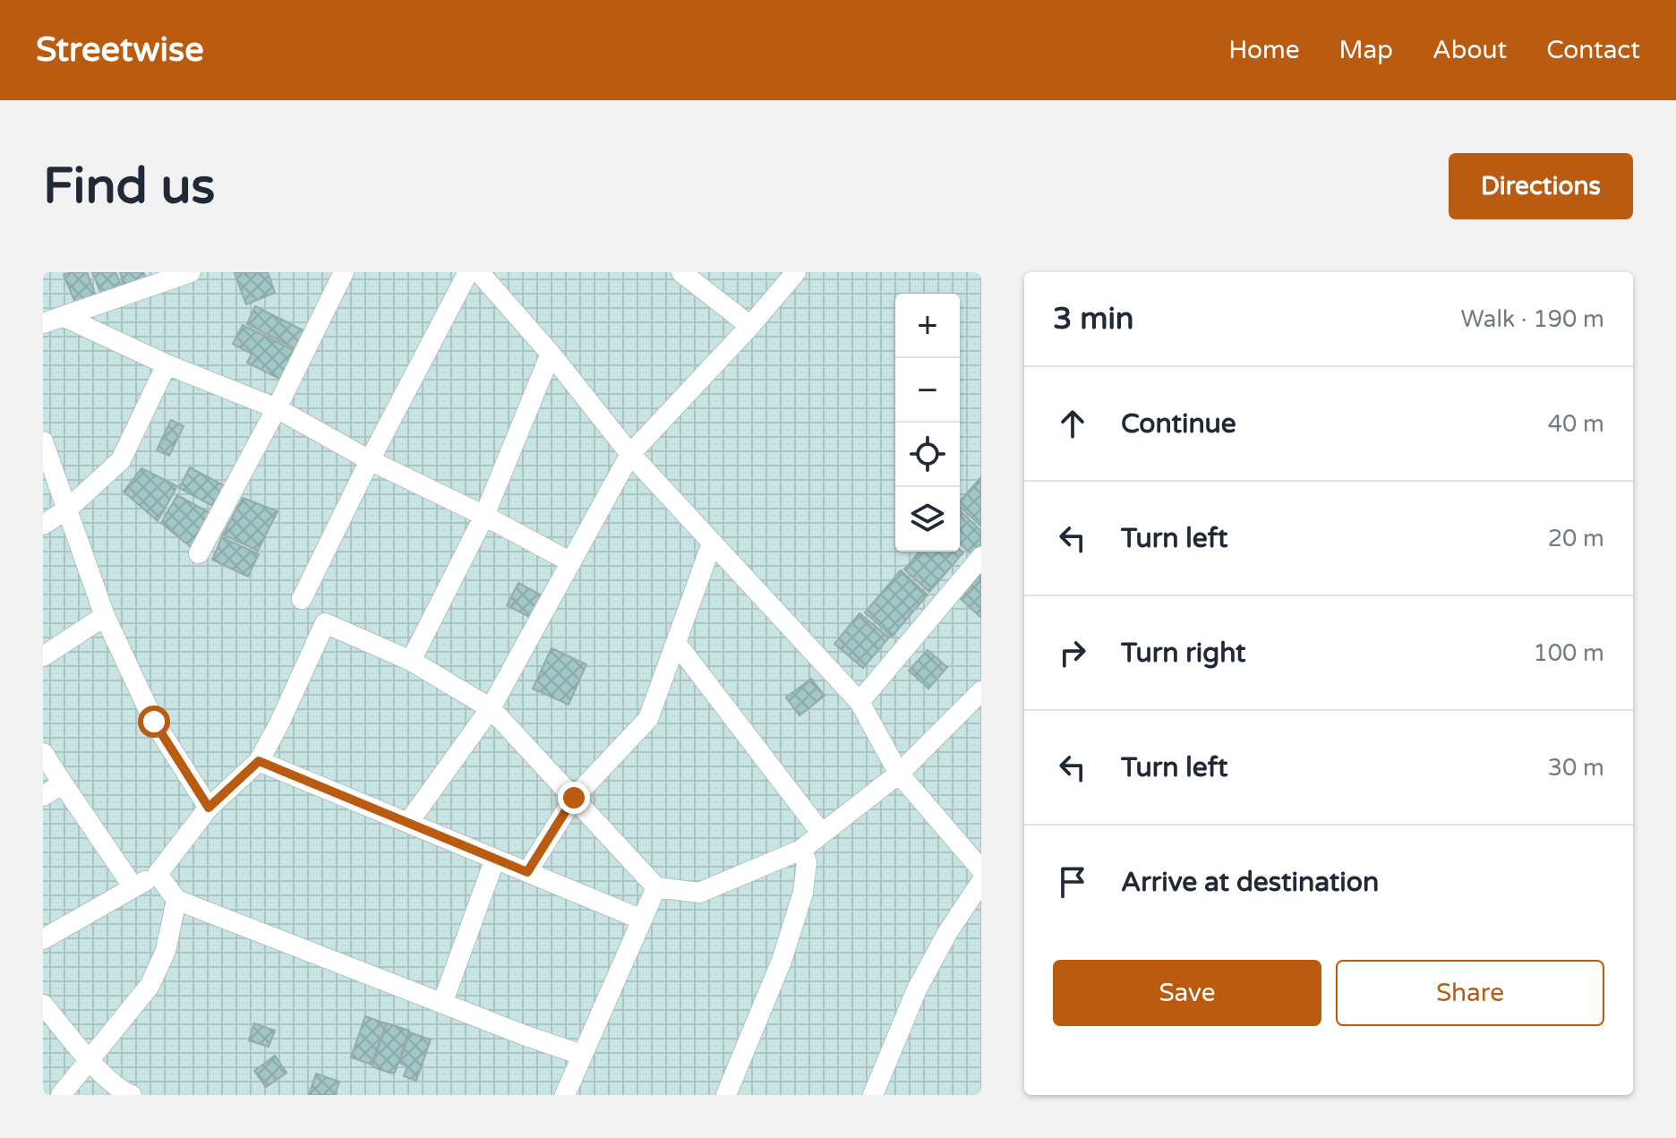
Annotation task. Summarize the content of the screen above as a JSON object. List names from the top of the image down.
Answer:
{
  "page": {
    "header": "Streetwise",
    "nav": [
      "Home",
      "Map",
      "About",
      "Contact"
    ],
    "buttons": [
      "Directions",
      ["Save", "Share"]
    ],
    "title": "Find us",
    "heading": ["3 min", "Walk · 190 m"],
    "map_buttons": ["+", "−"],
    "list": [
      ["Continue", "40 m"],
      ["Turn left", "20 m"],
      ["Turn right", "100 m"],
      ["Turn left", "30 m"],
      "Arrive at destination"
    ]
  }
}
